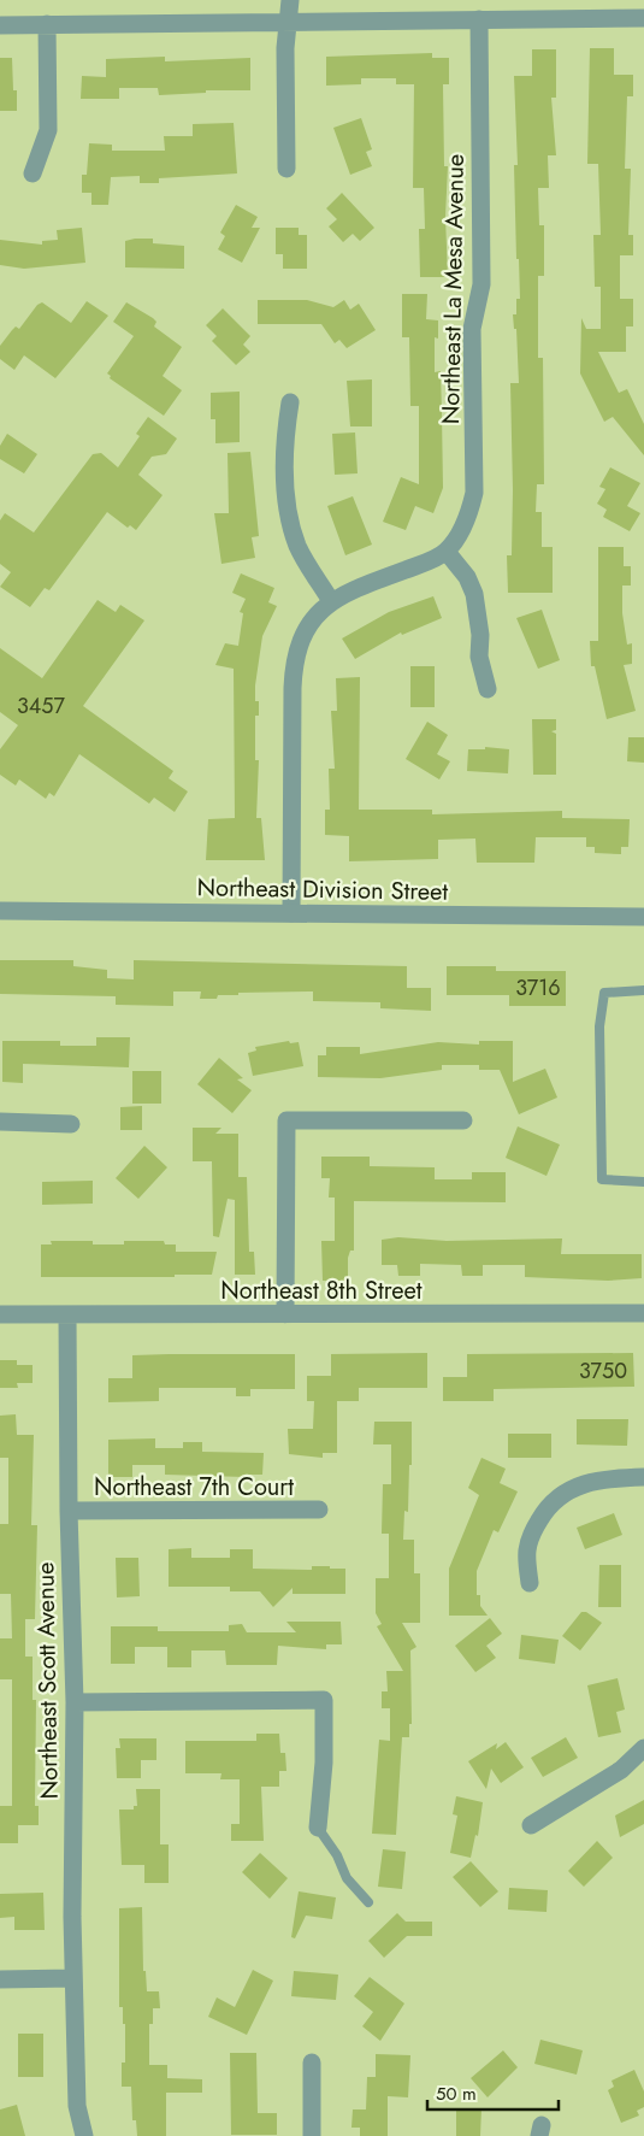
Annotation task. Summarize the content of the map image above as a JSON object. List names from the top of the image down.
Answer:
{
  "streets": {
    "street": [
      "Northeast La Mesa Avenue",
      "Northeast Division Street",
      "Northeast 8th Street",
      "Northeast 7th Court",
      "Northeast Scott Avenue"
    ]
  },
  "crossings": [
    ["Northeast 8th Street", "Northeast Scott Avenue"],
    ["Northeast 7th Court", "Northeast Scott Avenue"]
  ],
  "house_numbers": ["3457", "3716", "3750"],
  "scale_bar": "50 m"
}
